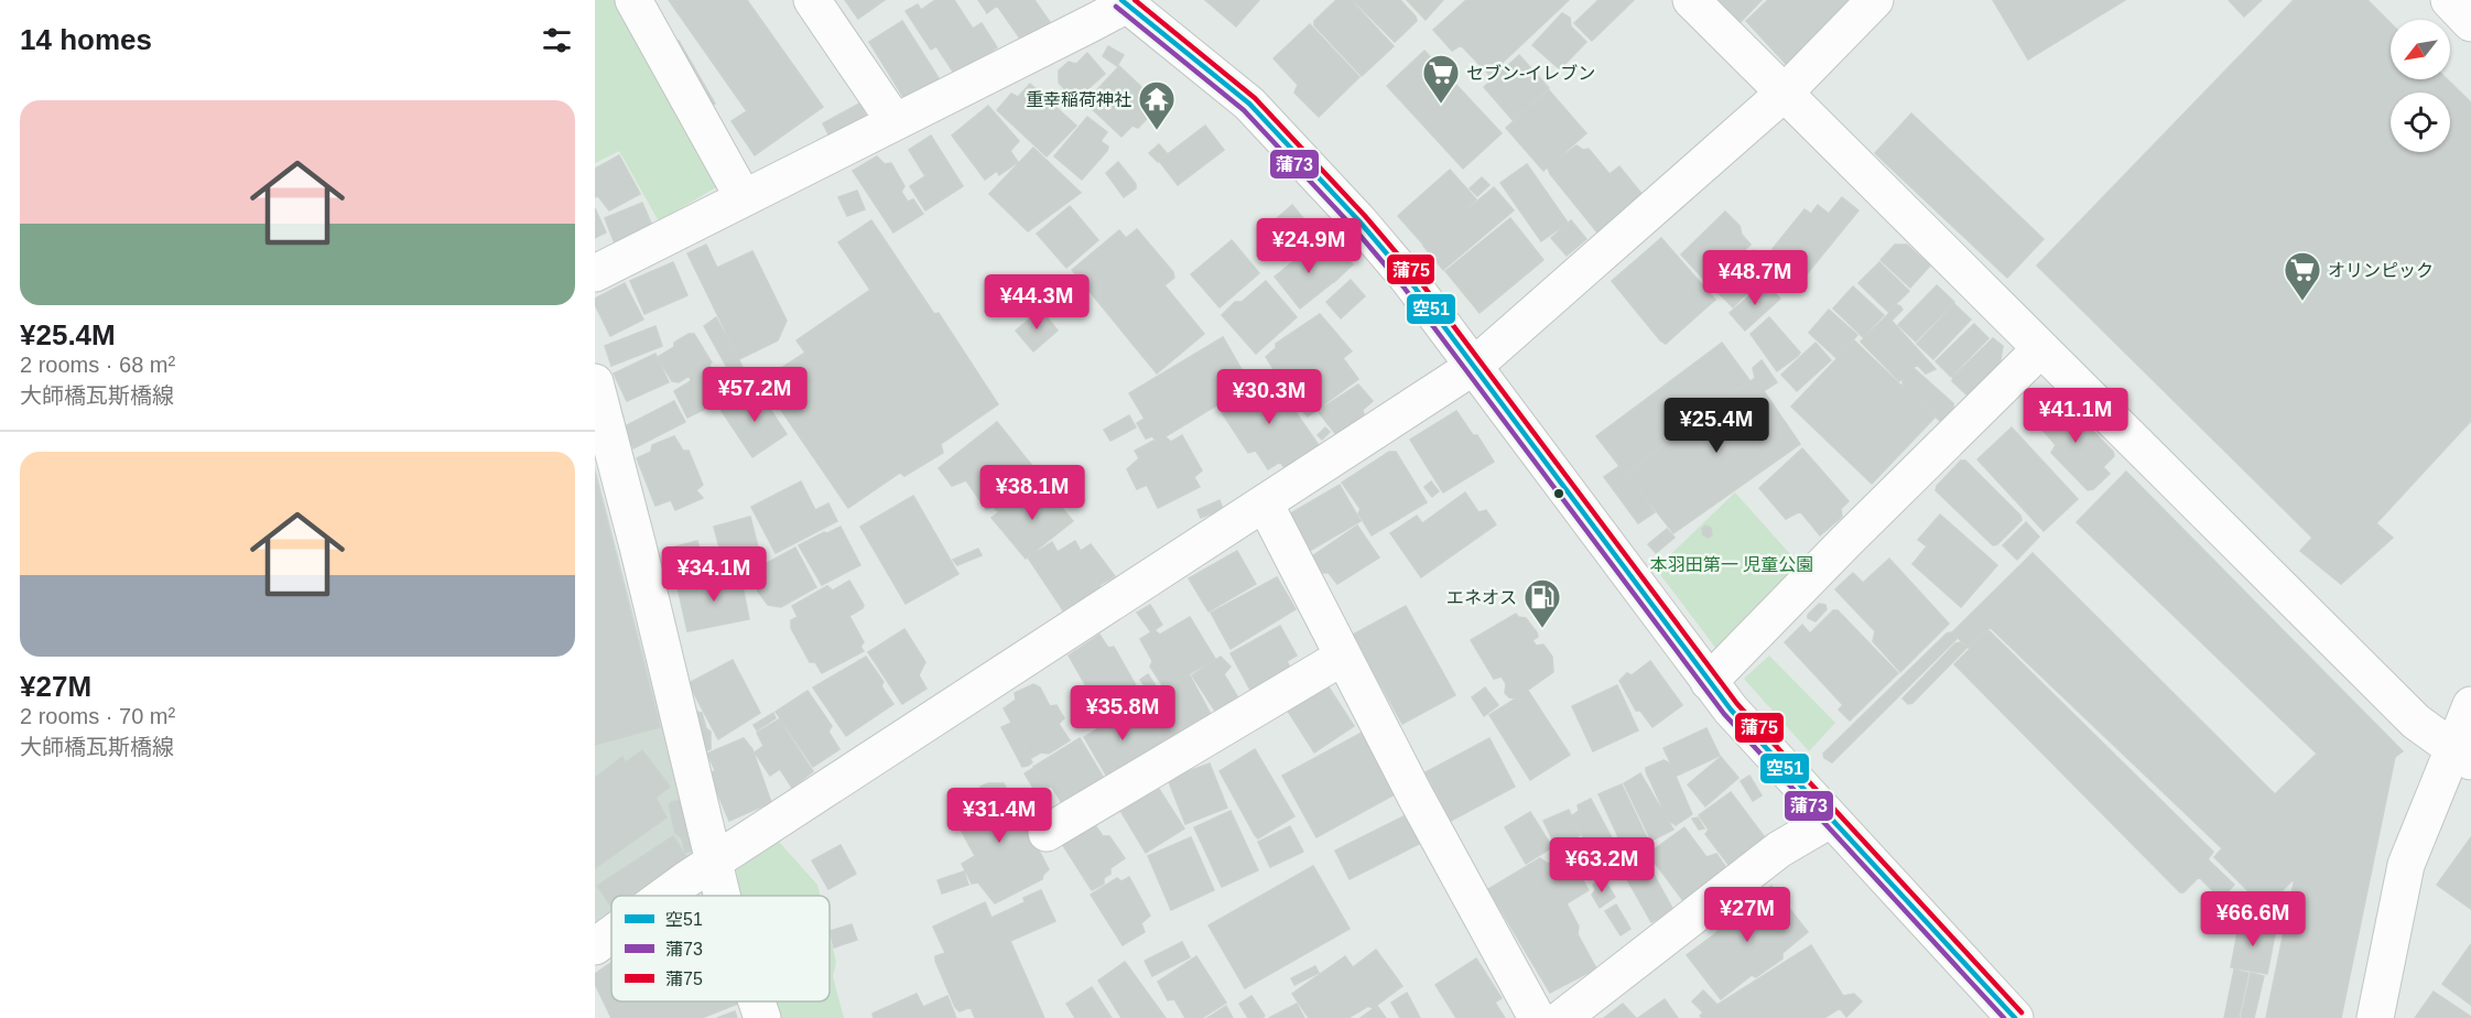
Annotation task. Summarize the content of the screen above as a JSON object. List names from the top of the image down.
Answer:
{
  "parks": ["本羽田第一 児童公園"],
  "places": {
    "supermarket": ["セブン-イレブン", "オリンピック"],
    "temple": ["重幸稲荷神社"],
    "fuel station": ["エネオス"]
  },
  "lines": ["transit line 空51", "transit line 蒲75", "transit line 蒲73"],
  "legend": ["空51", "蒲73", "蒲75"],
  "north": "bottom left",
  "page": {
    "heading": "14 homes",
    "list": [
      {
        "name": "¥25.4M",
        "note": "2 rooms · 68 m² · 大師橋瓦斯橋線"
      },
      {
        "name": "¥27M",
        "note": "2 rooms · 70 m² · 大師橋瓦斯橋線"
      }
    ],
    "price": [
      "¥24.9M",
      "¥48.7M",
      "¥44.3M",
      "¥57.2M",
      "¥30.3M",
      "¥41.1M",
      "¥25.4M",
      "¥38.1M",
      "¥34.1M",
      "¥35.8M",
      "¥31.4M",
      "¥63.2M",
      "¥27M",
      "¥66.6M"
    ]
  }
}
